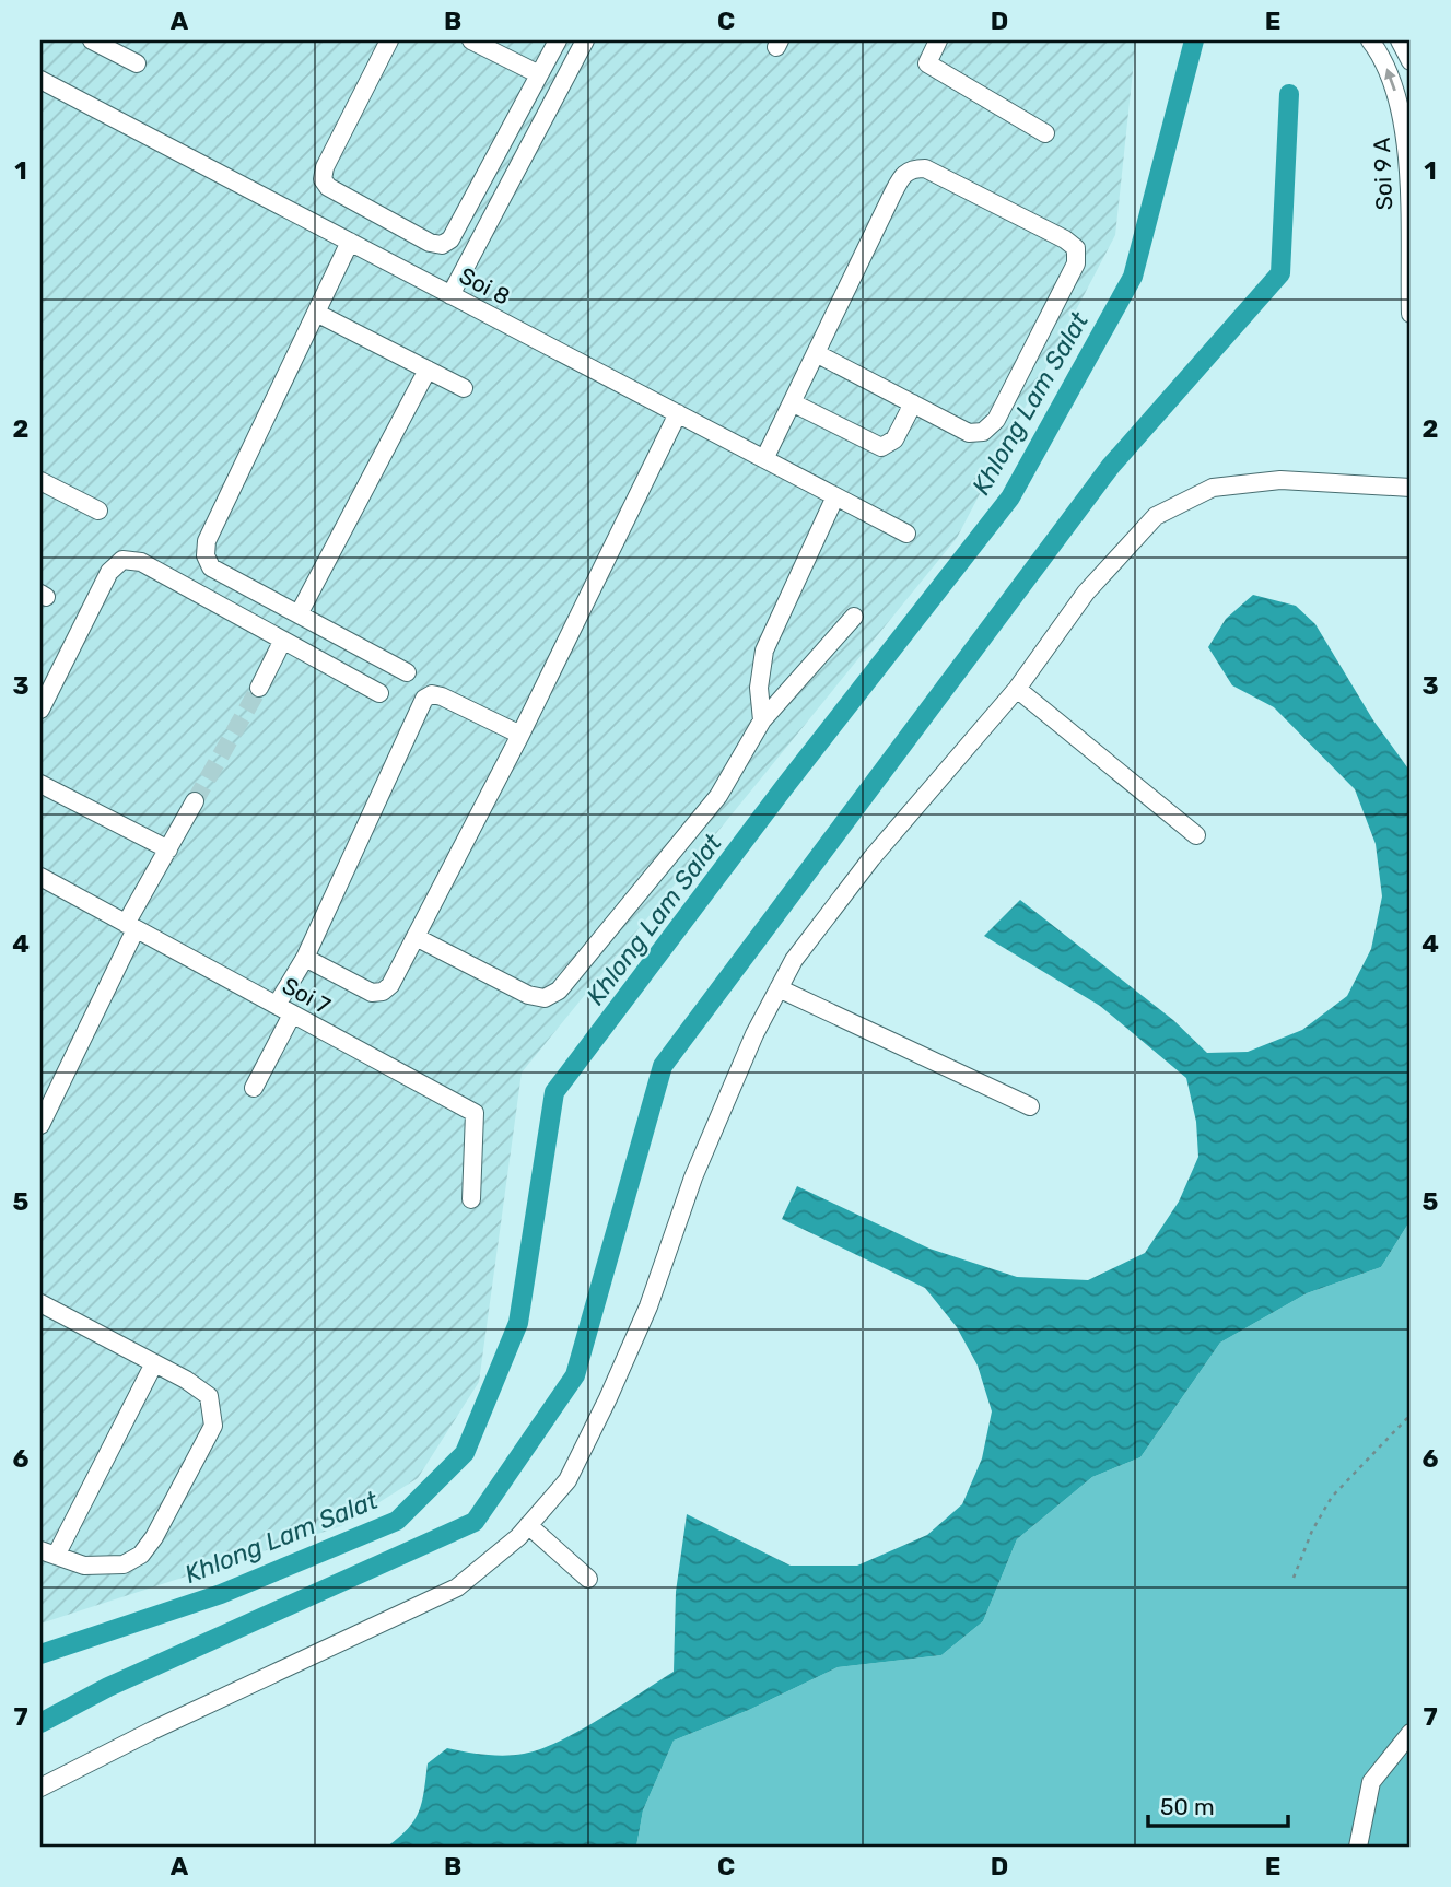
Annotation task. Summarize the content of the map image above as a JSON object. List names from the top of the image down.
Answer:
{
  "streets": {
    "street": ["Soi 9 A", "Soi 8", "Soi 7"]
  },
  "water": ["Khlong Lam Salat"],
  "scale_bar": "50 m",
  "grid": {
    "columns": [
      "A",
      "B",
      "C",
      "D",
      "E"
    ],
    "rows": [
      "1",
      "2",
      "3",
      "4",
      "5",
      "6",
      "7"
    ]
  }
}
